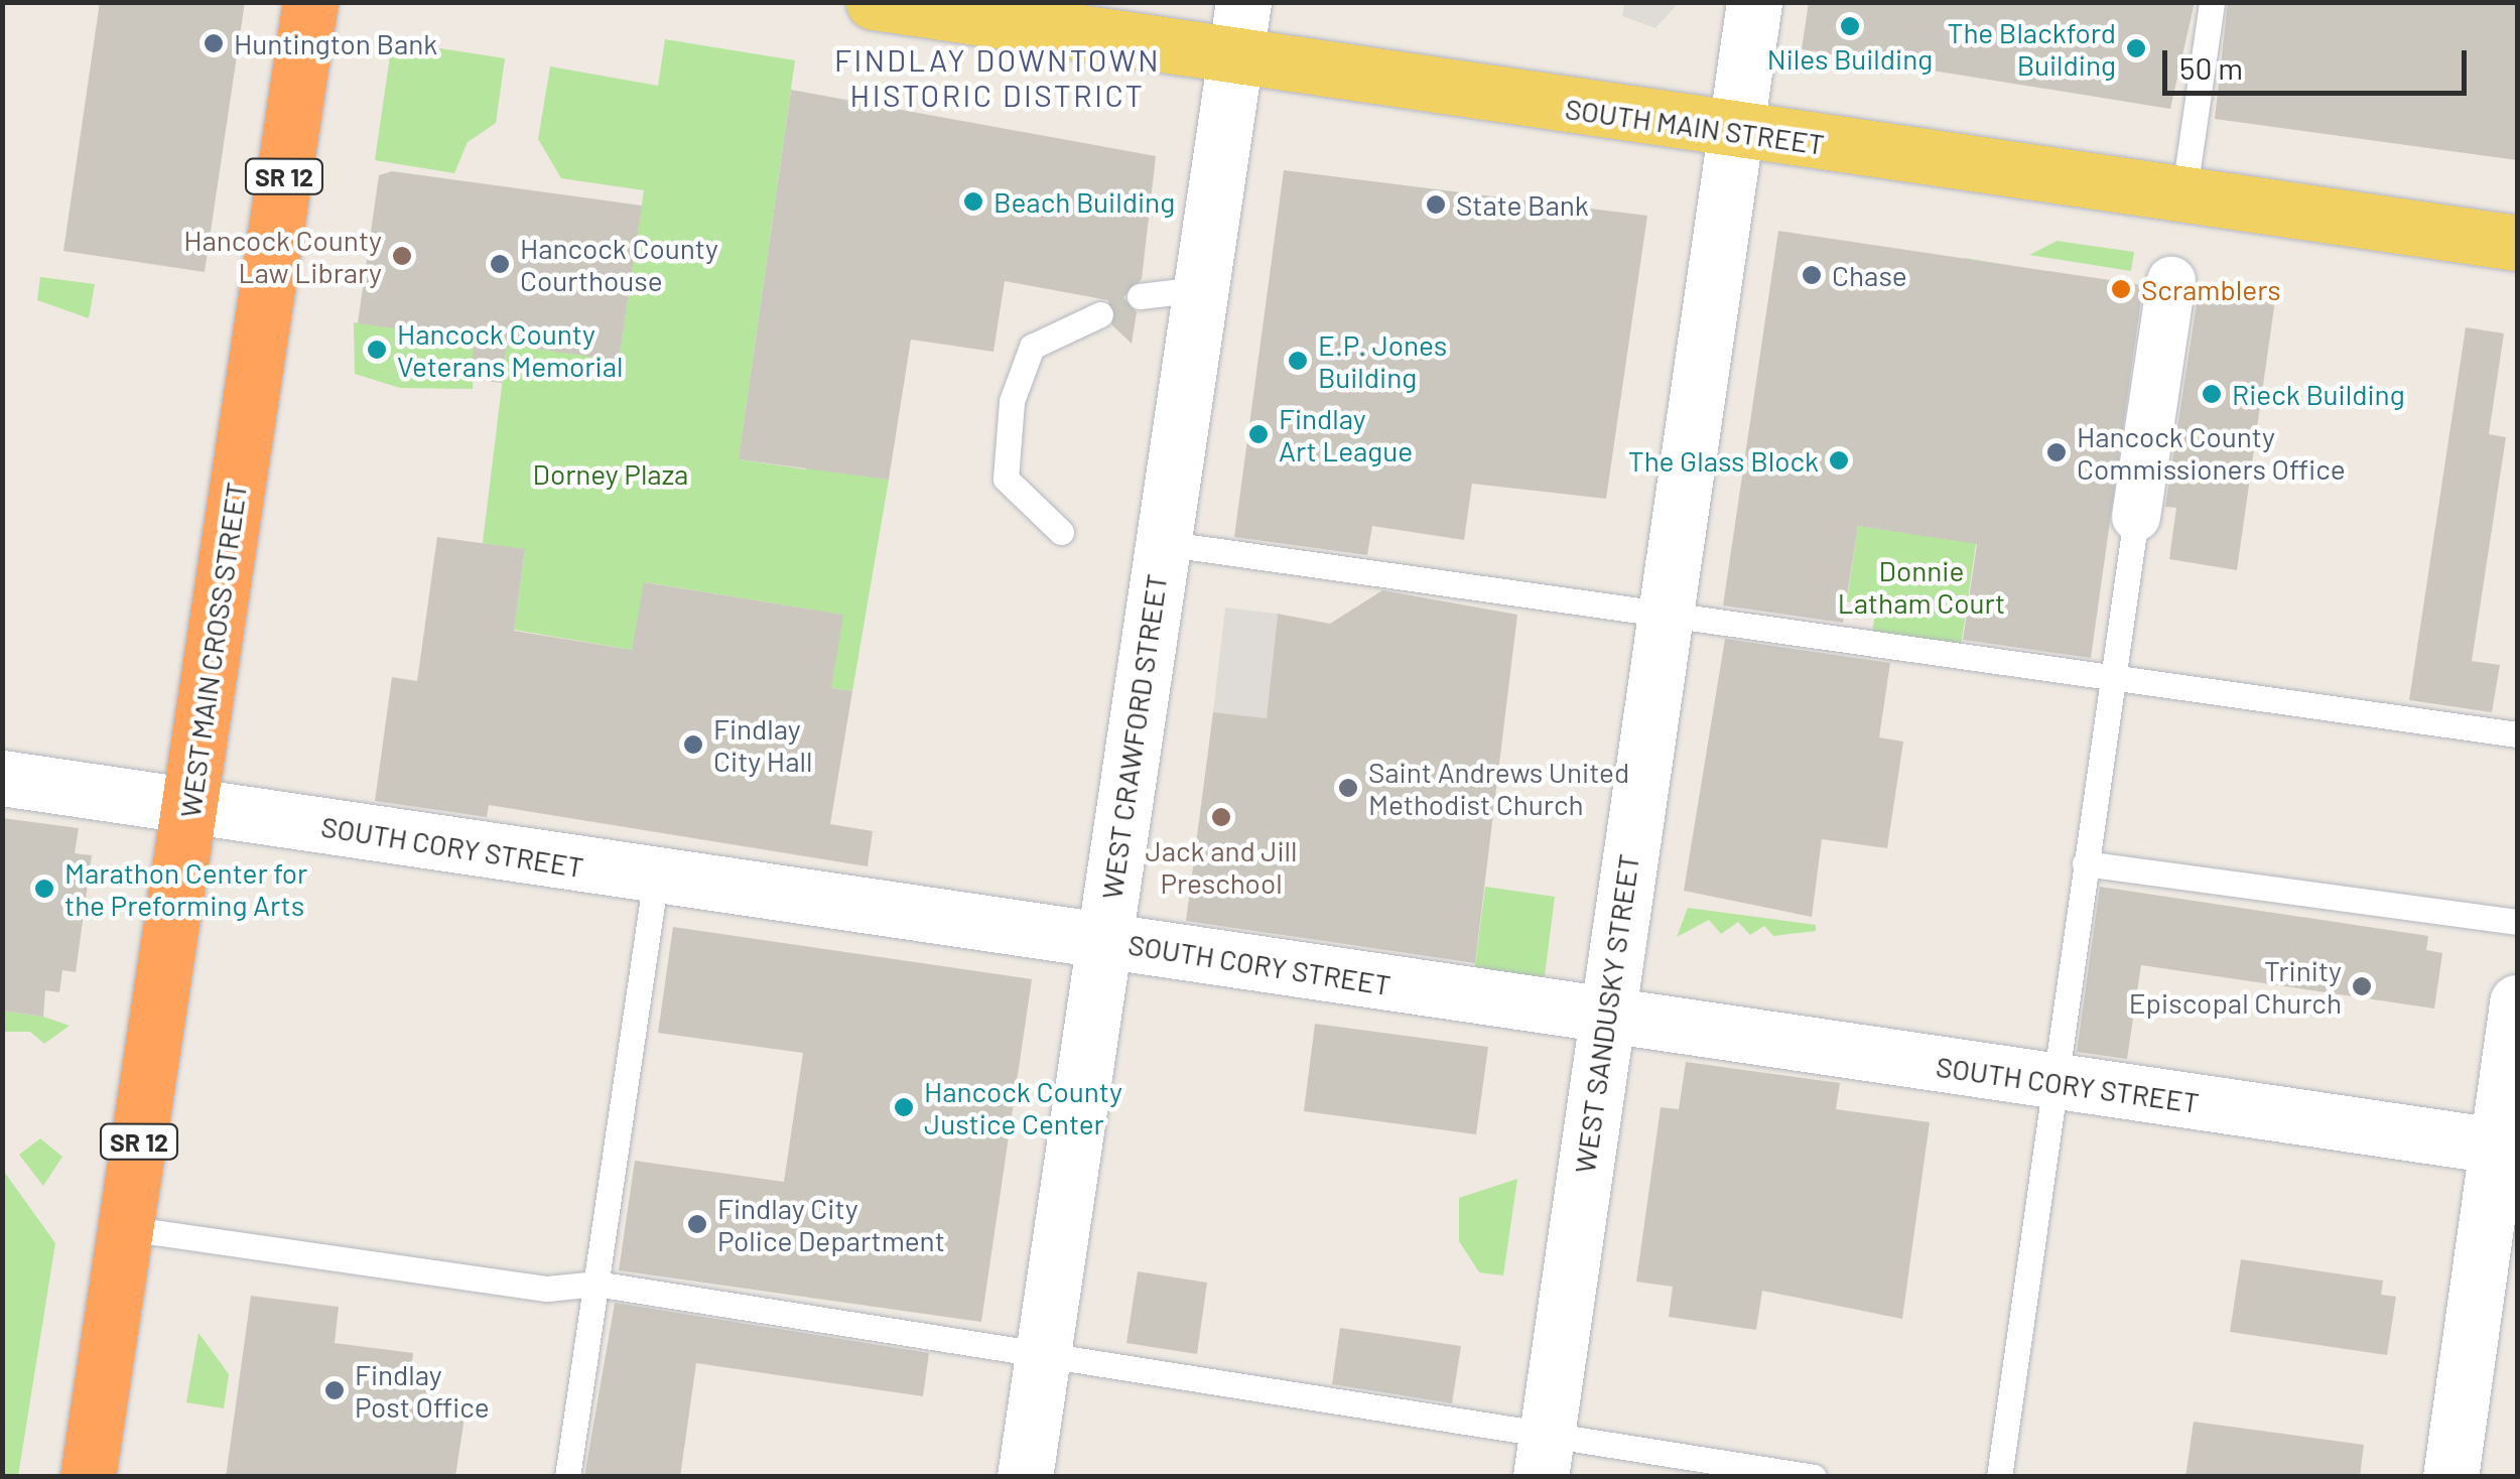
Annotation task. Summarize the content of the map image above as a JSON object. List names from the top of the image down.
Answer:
{
  "streets": {
    "highway": ["SR 12", "WEST MAIN CROSS STREET"],
    "main road": ["SOUTH MAIN STREET"],
    "street": ["WEST CRAWFORD STREET", "SOUTH CORY STREET", "WEST SANDUSKY STREET"]
  },
  "crossings": [
    ["SOUTH MAIN STREET", "WEST CRAWFORD STREET"],
    ["SOUTH MAIN STREET", "WEST SANDUSKY STREET"],
    ["WEST MAIN CROSS STREET", "SOUTH CORY STREET"],
    ["WEST CRAWFORD STREET", "SOUTH CORY STREET"],
    ["SOUTH CORY STREET", "WEST SANDUSKY STREET"]
  ],
  "districts": ["FINDLAY DOWNTOWN HISTORIC DISTRICT"],
  "parks": ["Dorney Plaza", "Donnie Latham Court"],
  "places": [
    "Niles Building",
    "Huntington Bank",
    "The Blackford Building",
    "Beach Building",
    "State Bank",
    "Hancock County Law Library",
    "Hancock County Courthouse",
    "Chase",
    "Scramblers",
    "Hancock County Veterans Memorial",
    "E.P. Jones Building",
    "Rieck Building",
    "Findlay Art League",
    "Hancock County Commissioners Office",
    "The Glass Block",
    "Findlay City Hall",
    "Saint Andrews United Methodist Church",
    "Jack and Jill Preschool",
    "Marathon Center for the Preforming Arts",
    "Trinity Episcopal Church",
    "Hancock County Justice Center",
    "Findlay City Police Department",
    "Findlay Post Office"
  ],
  "scale_bar": "50 m"
}
